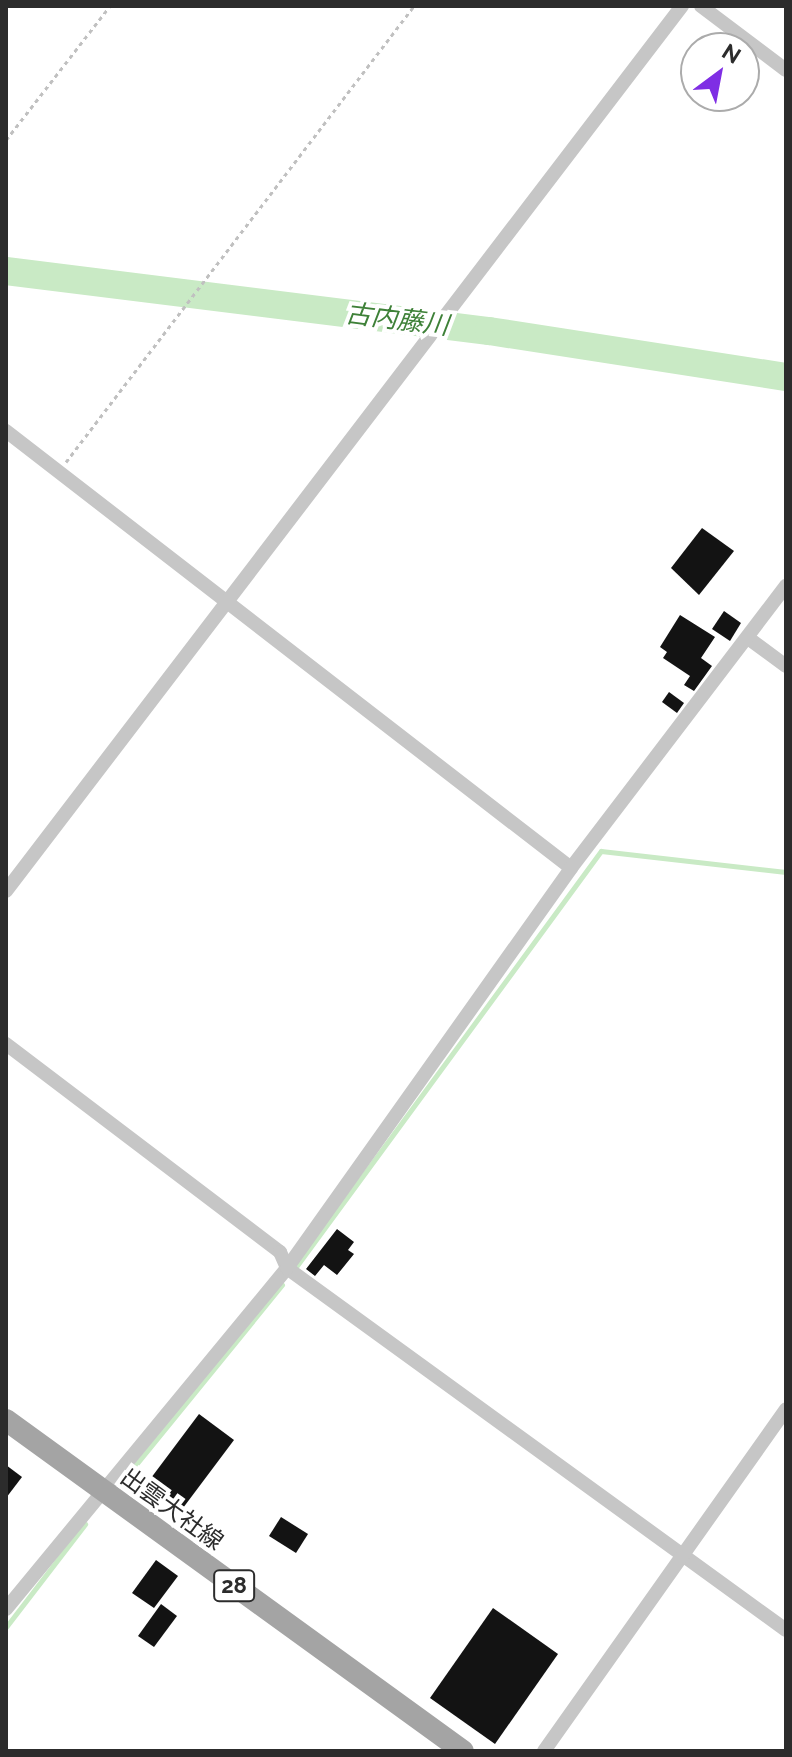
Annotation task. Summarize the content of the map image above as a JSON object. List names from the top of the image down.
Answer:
{
  "streets": {
    "main road": ["出雲大社線", "28"]
  },
  "water": ["古内藤川"],
  "north": "top right"
}
